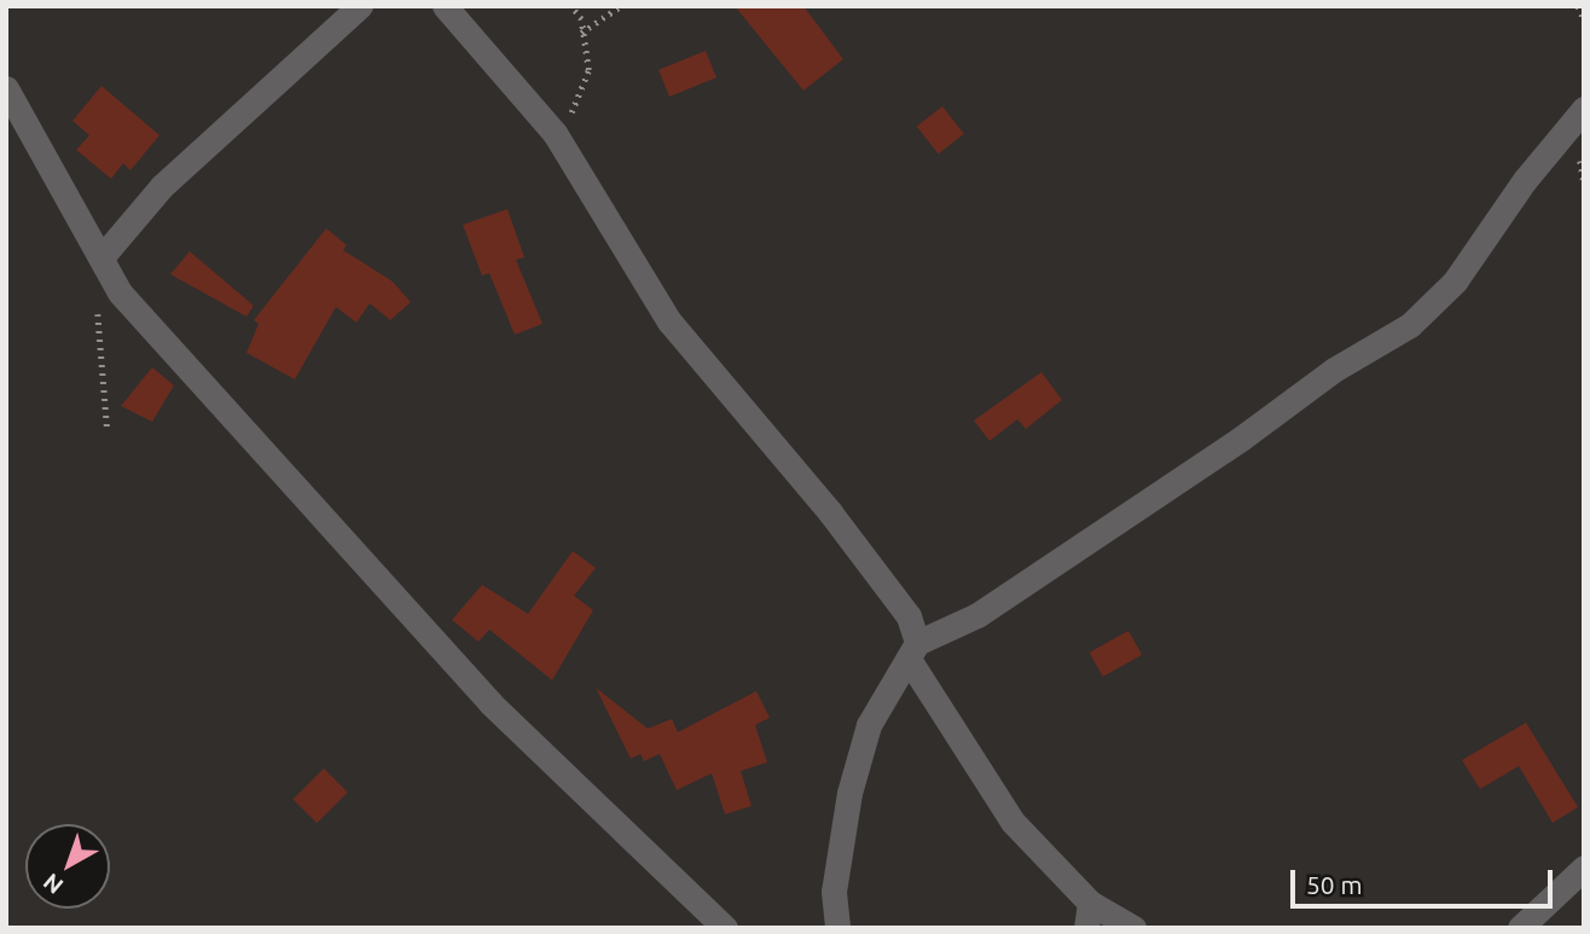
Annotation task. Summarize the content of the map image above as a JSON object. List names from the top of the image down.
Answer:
{
  "scale_bar": "50 m",
  "north": "bottom left"
}
